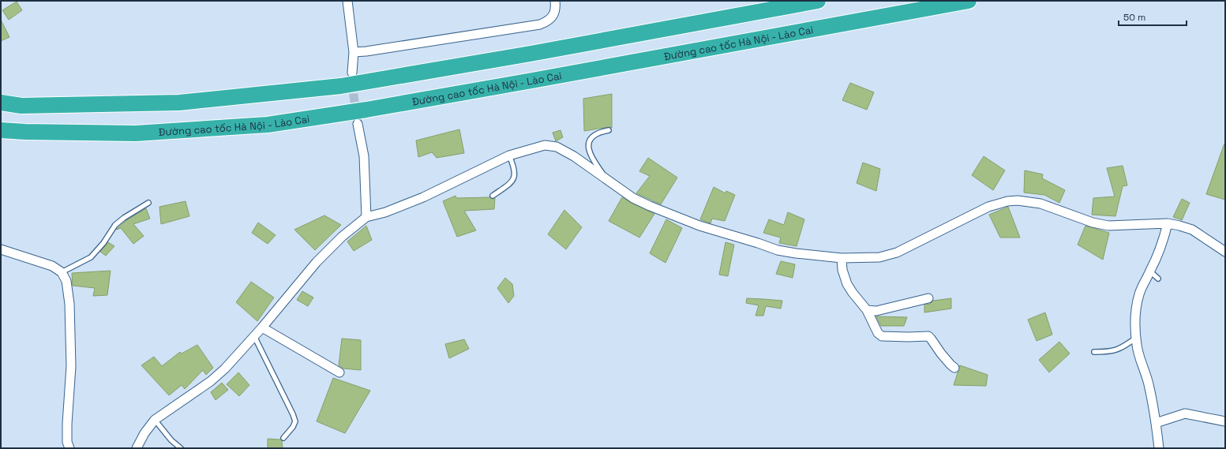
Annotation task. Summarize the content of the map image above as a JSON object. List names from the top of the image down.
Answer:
{
  "streets": {
    "highway": ["Đường cao tốc Hà Nội - Lào Cai"]
  },
  "scale_bar": "50 m"
}
